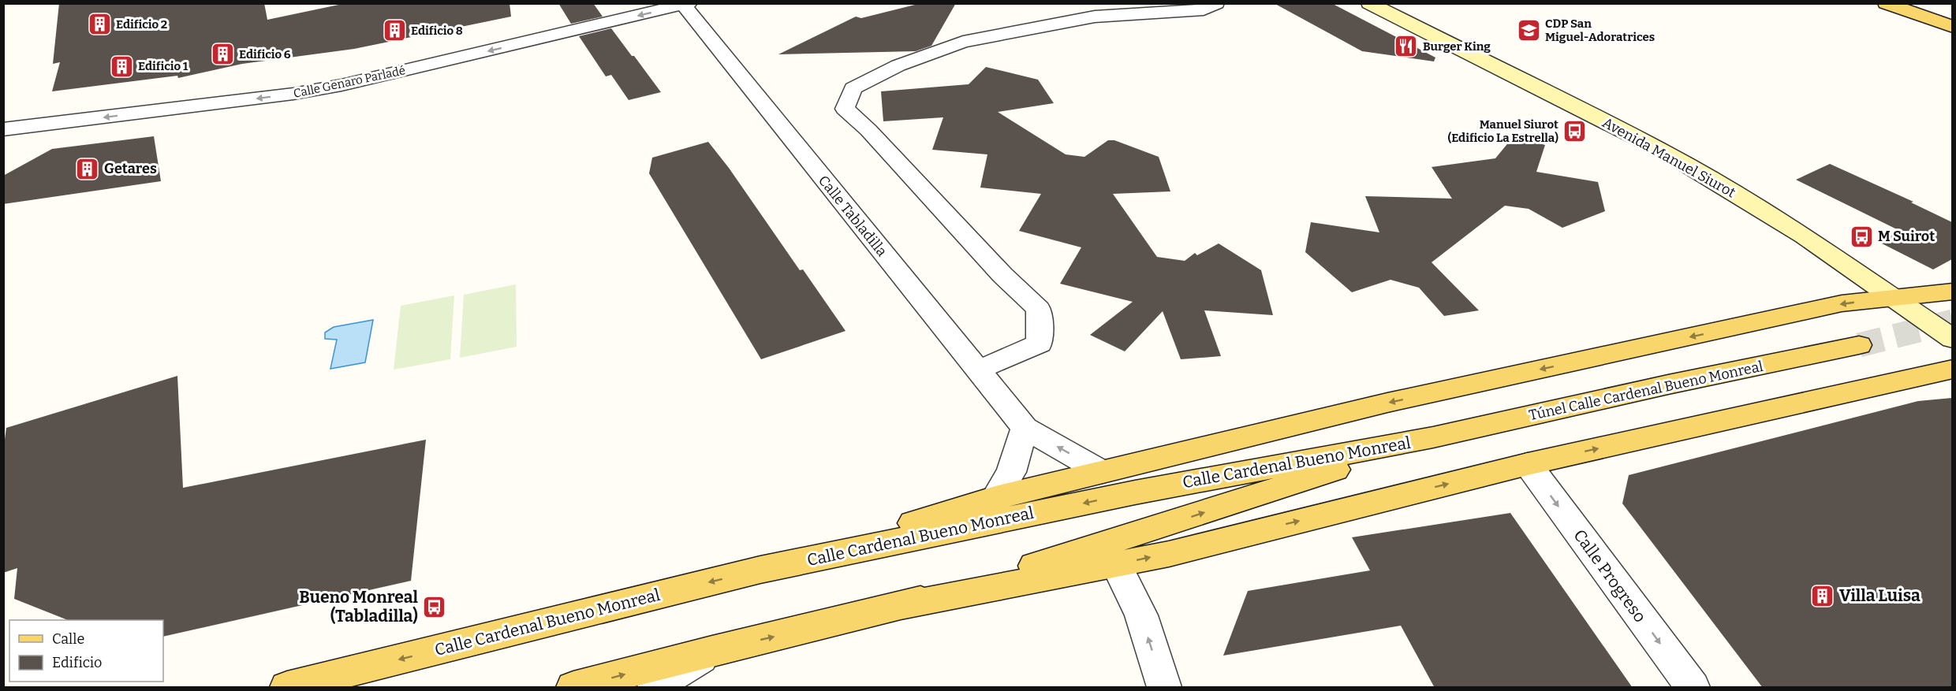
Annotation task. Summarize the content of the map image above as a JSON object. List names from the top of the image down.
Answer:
{
  "streets": {
    "main road": ["Avenida Manuel Siurot", "Túnel Calle Cardenal Bueno Monreal", "Calle Cardenal Bueno Monreal"],
    "street": ["Calle Genaro Parladé", "Calle Tabladilla", "Calle Progreso"]
  },
  "crossings": [
    ["Calle Genaro Parladé", "Calle Tabladilla"],
    ["Túnel Calle Cardenal Bueno Monreal", "Calle Cardenal Bueno Monreal"]
  ],
  "one_way": ["Calle Genaro Parladé", "Calle Progreso"],
  "places": {
    "building": [
      "Edificio 2",
      "Edificio 8",
      "Edificio 6",
      "Edificio 1",
      "Getares",
      "Villa Luisa"
    ],
    "school or university": ["CDP San Miguel-Adoratrices"],
    "restaurant": ["Burger King"],
    "bus stop": ["Manuel Siurot (Edificio La Estrella)", "M Suirot", "Bueno Monreal (Tabladilla)"]
  },
  "legend": ["Calle", "Edificio"]
}
